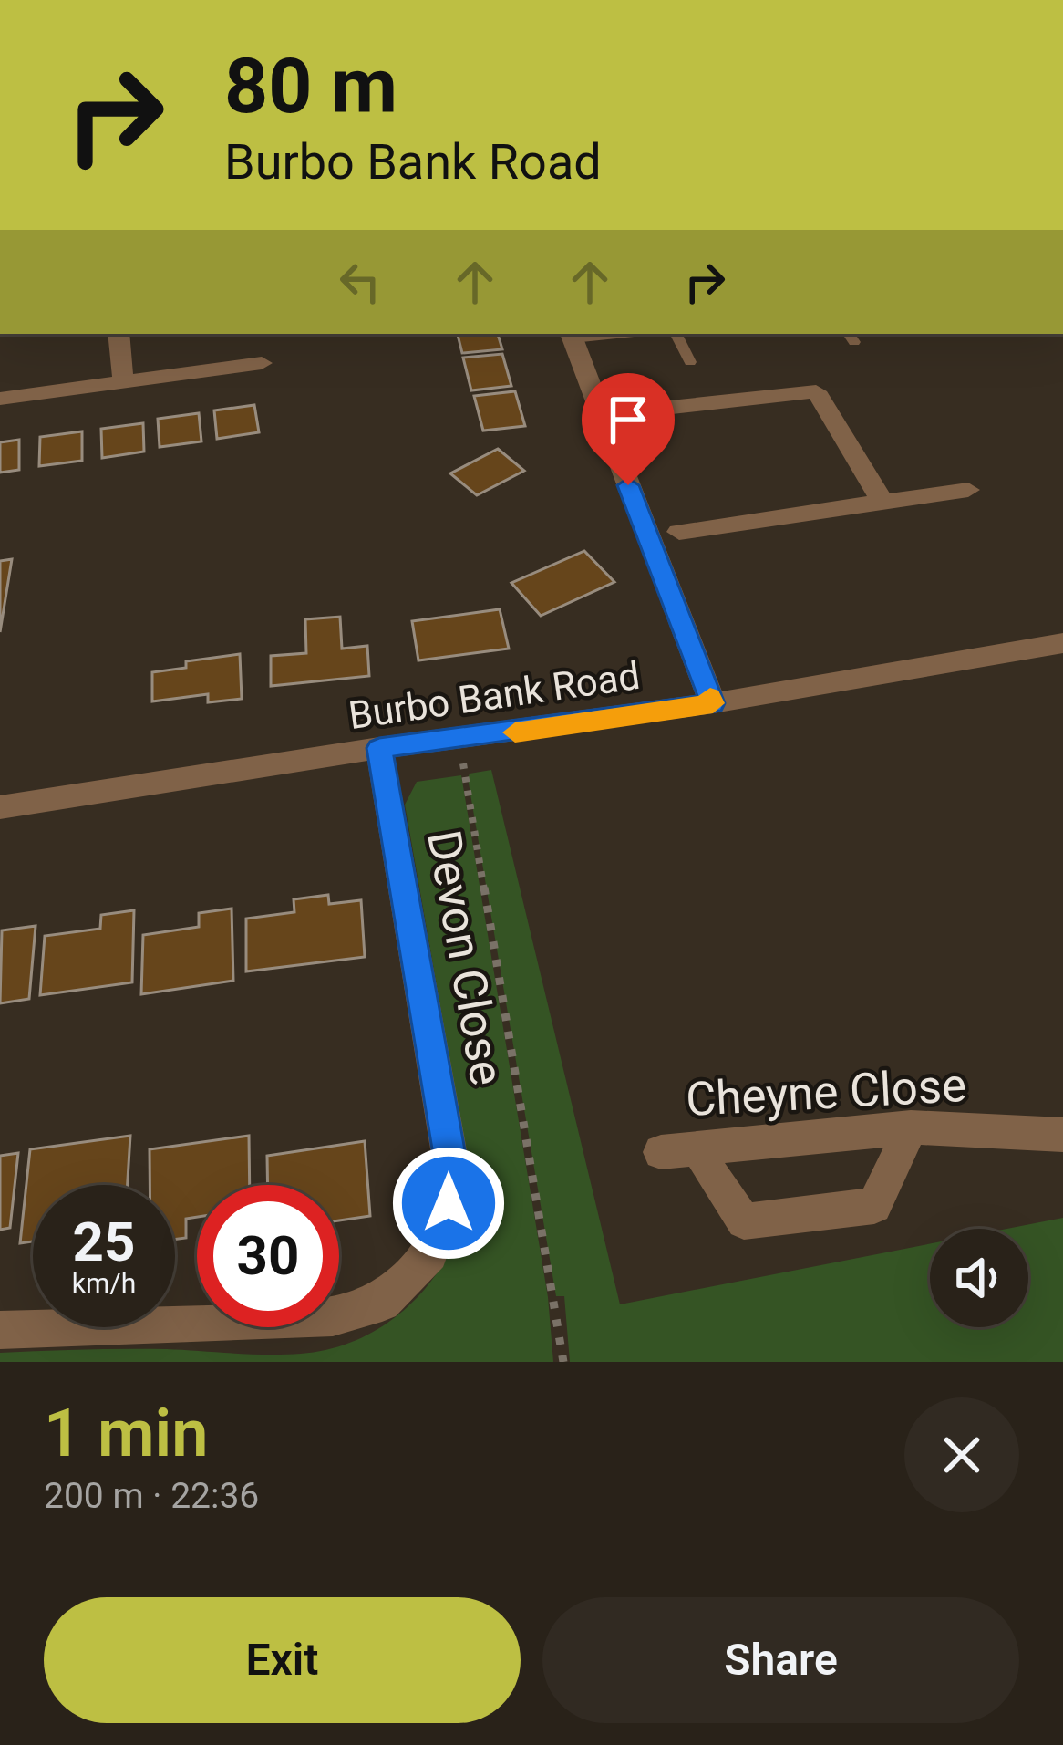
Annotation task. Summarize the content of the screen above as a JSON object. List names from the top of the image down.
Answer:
{
  "streets": {
    "street": ["Burbo Bank Road", "Devon Close", "Cheyne Close"]
  },
  "crossings": [
    ["Burbo Bank Road", "Devon Close"]
  ],
  "page": {
    "turn": ["80 m", "Burbo Bank Road"],
    "speed": "25 km/h",
    "limit": "30",
    "heading": ["1 min", "200 m · 22:36"],
    "buttons": ["Exit", "Share"]
  }
}
